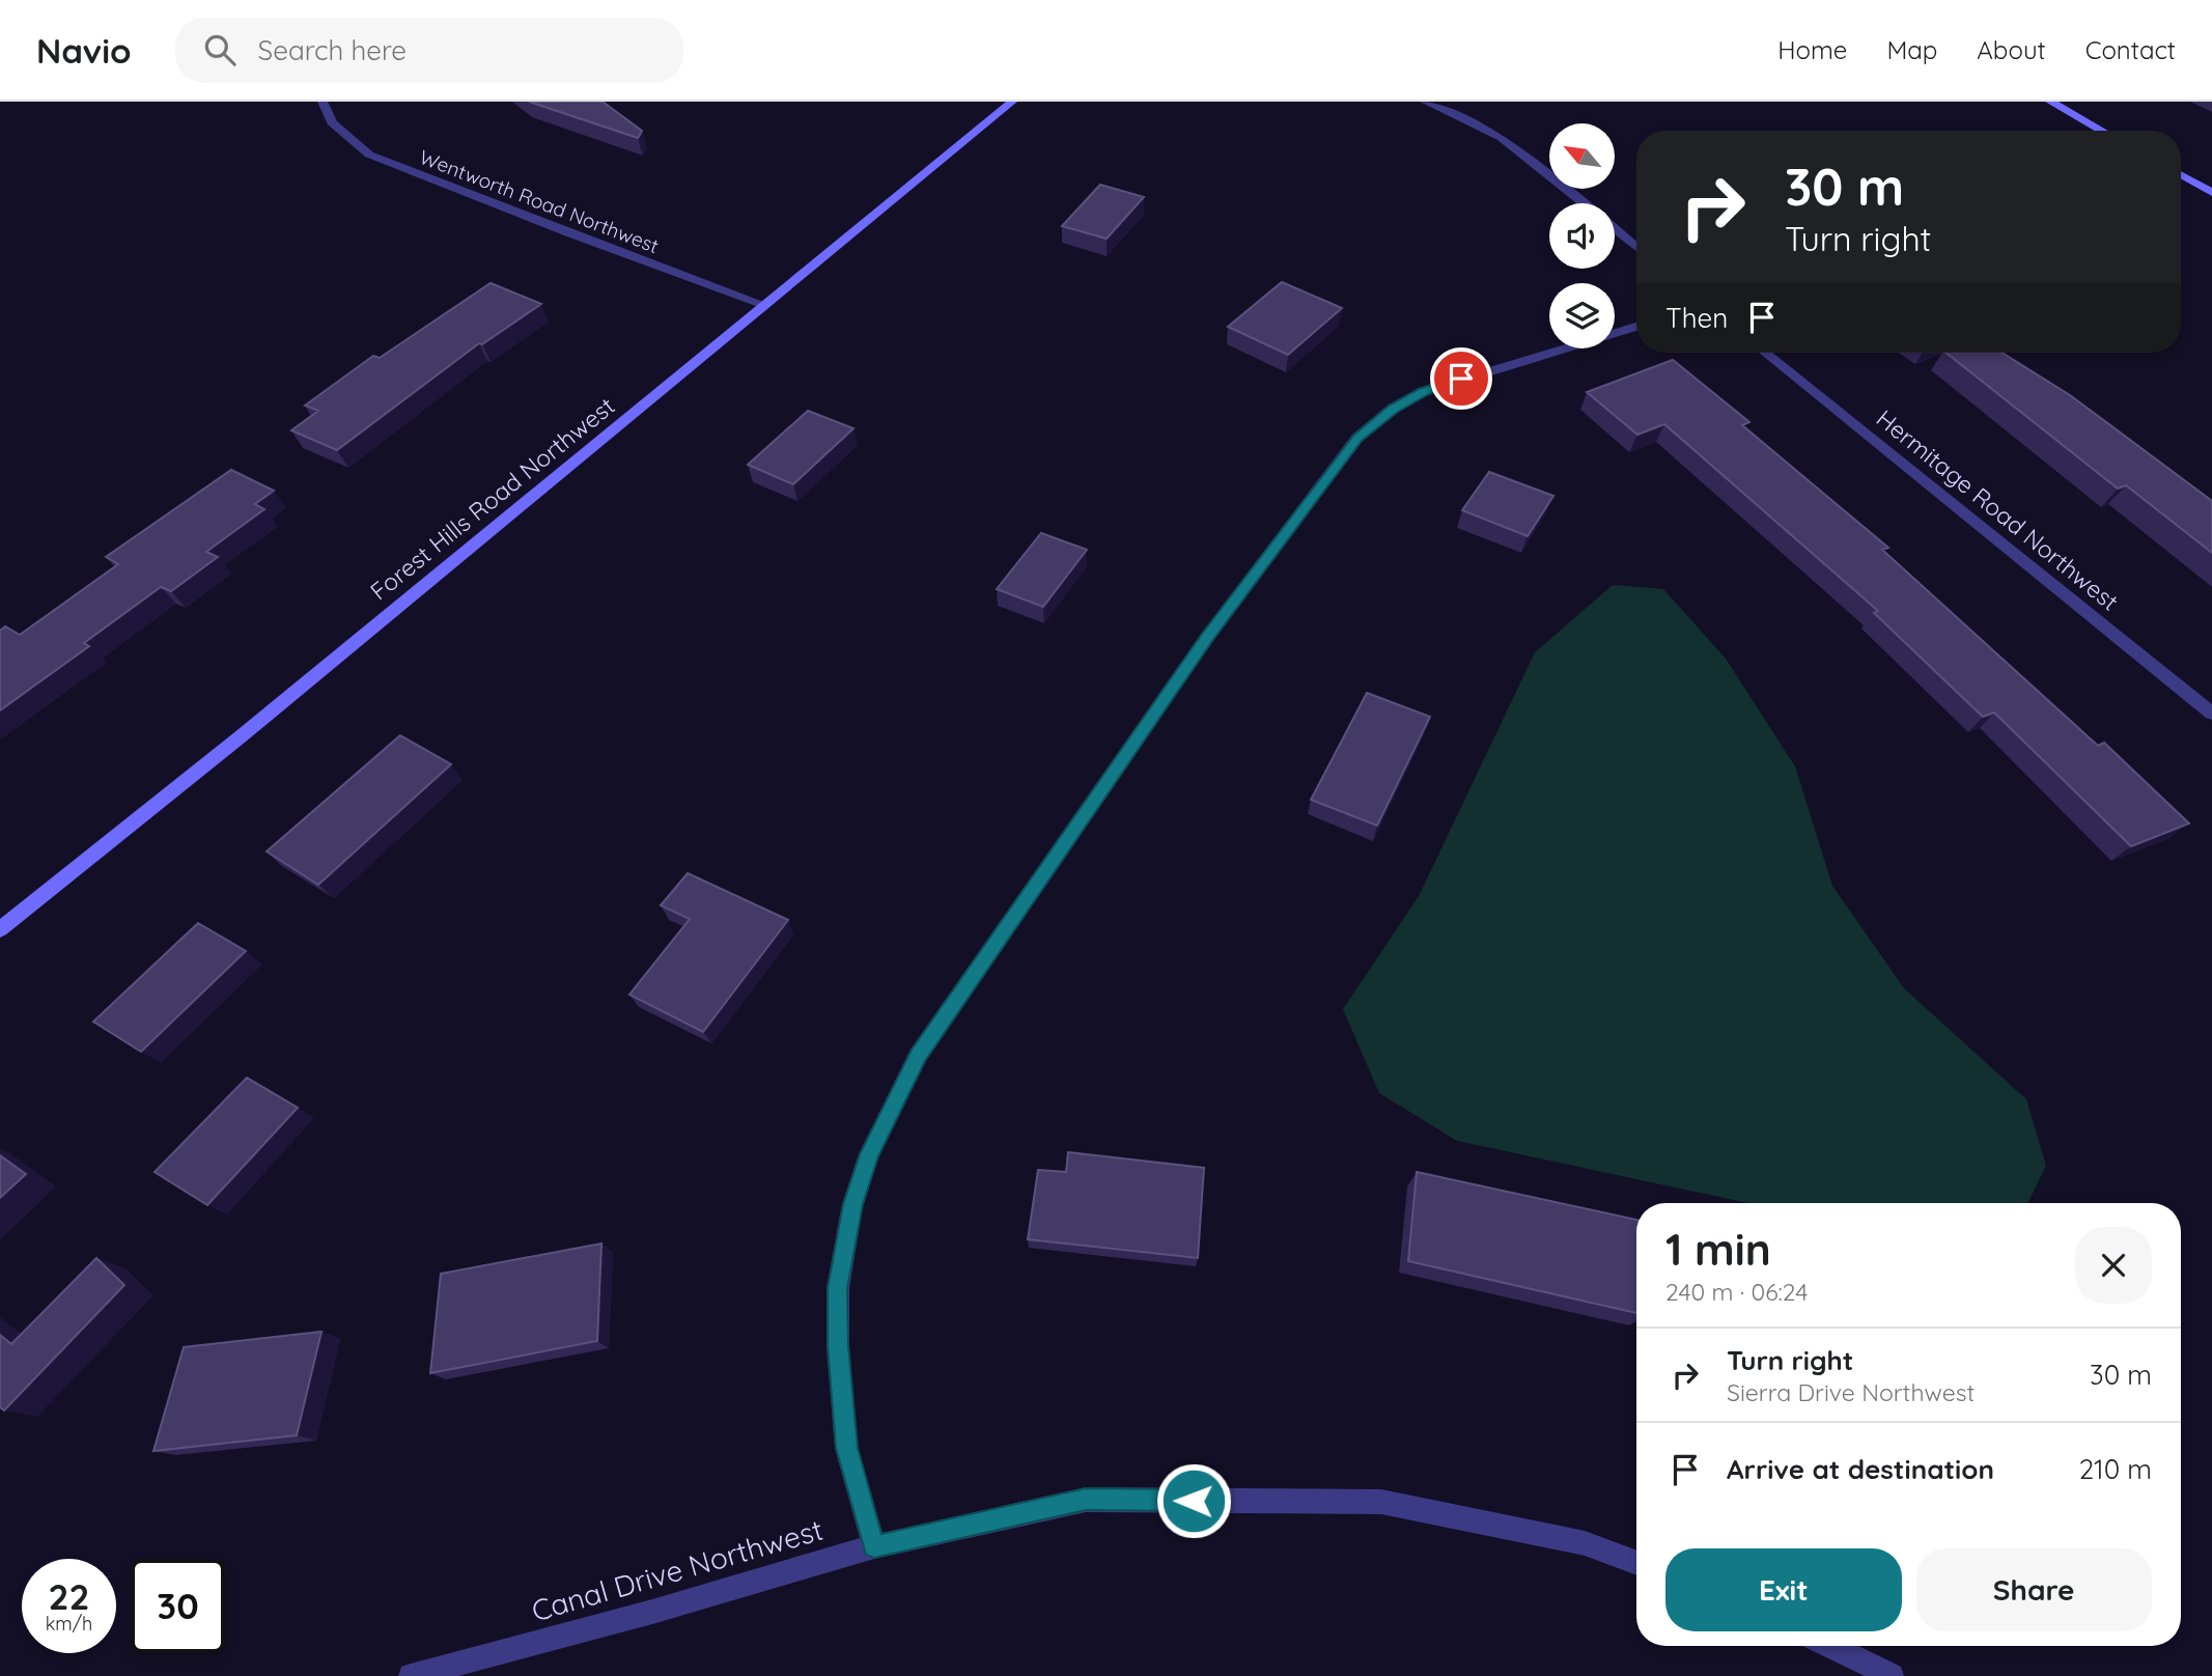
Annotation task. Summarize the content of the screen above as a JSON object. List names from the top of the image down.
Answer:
{
  "streets": {
    "main road": ["Forest Hills Road Northwest"],
    "street": ["Wentworth Road Northwest", "Hermitage Road Northwest", "Canal Drive Northwest"]
  },
  "crossings": [
    ["Wentworth Road Northwest", "Forest Hills Road Northwest"]
  ],
  "north": "top left",
  "page": {
    "header": "Navio",
    "search": "Search here",
    "nav": [
      "Home",
      "Map",
      "About",
      "Contact"
    ],
    "turn": ["30 m", "Turn right"],
    "then": "Then",
    "heading": ["1 min", "240 m · 06:24"],
    "list": [
      {
        "name": "Turn right",
        "note": "Sierra Drive Northwest",
        "value": "30 m"
      },
      {
        "name": "Arrive at destination",
        "value": "210 m"
      }
    ],
    "buttons": ["Exit", "Share"],
    "speed": "22 km/h",
    "limit": "30"
  }
}
